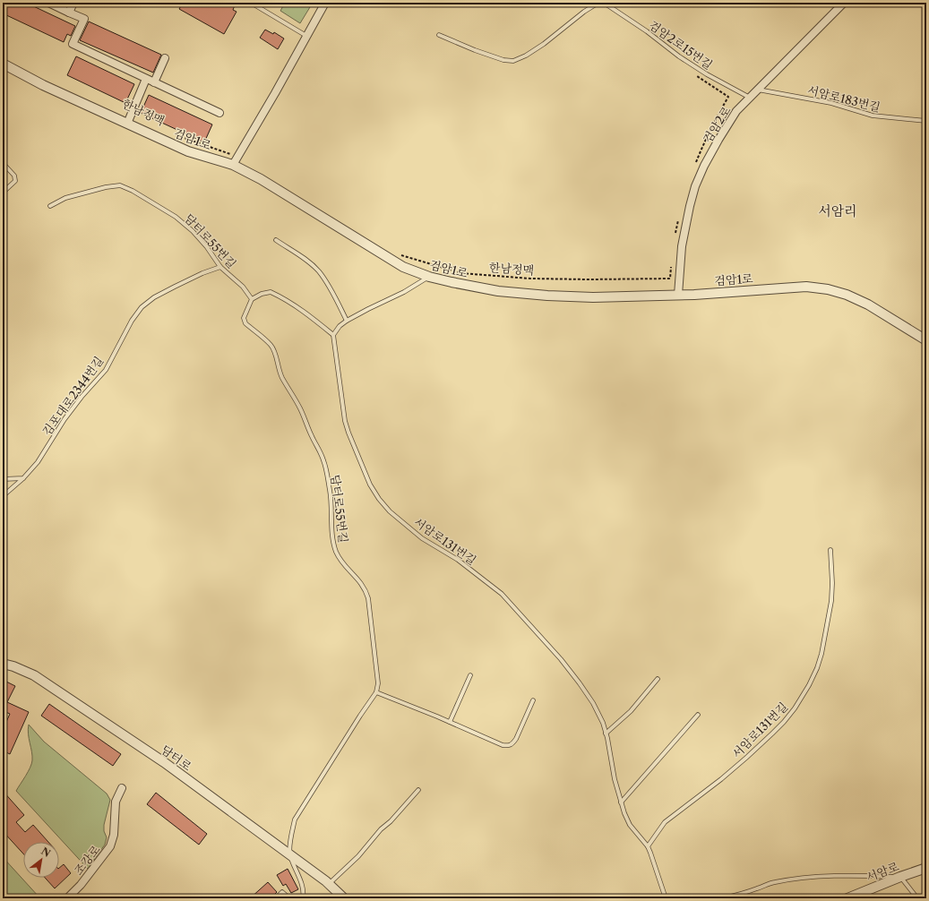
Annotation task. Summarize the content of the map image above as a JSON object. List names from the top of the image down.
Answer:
{
  "streets": {
    "street": [
      "검암2로",
      "검암1로",
      "담터로",
      "조강로",
      "서암로"
    ],
    "lane": [
      "검암2로15번길",
      "서암로183번길",
      "담터로55번길",
      "김포대로2344번길",
      "서암로131번길"
    ],
    "path": ["한남정맥"]
  },
  "crossings": [
    ["검암2로15번길", "검암2로"],
    ["서암로183번길", "검암2로"],
    ["한남정맥", "검암1로"],
    ["검암2로", "검암1로"],
    ["담터로55번길", "김포대로2344번길"]
  ],
  "districts": ["서암리"],
  "north": "top right"
}
